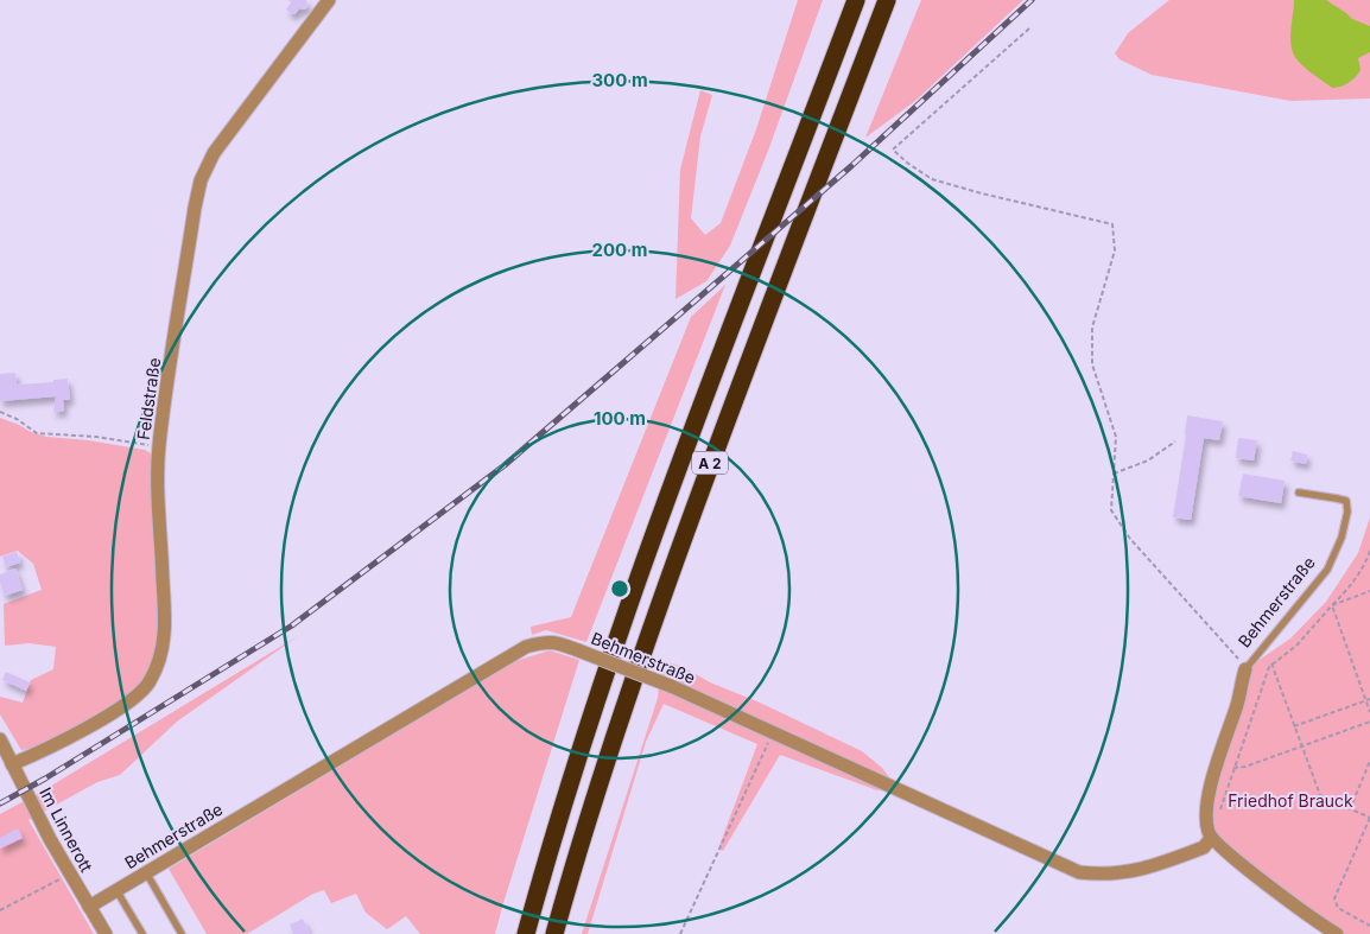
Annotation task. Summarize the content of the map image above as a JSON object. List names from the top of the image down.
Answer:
{
  "streets": {
    "highway": ["A 2"],
    "street": ["Feldstraße", "Behmerstraße", "Im Linnerott"]
  },
  "crossings": [
    ["Feldstraße", "Im Linnerott"],
    ["Behmerstraße", "Im Linnerott"]
  ],
  "parks": ["Friedhof Brauck"],
  "rings": ["300 m", "200 m", "100 m"]
}
